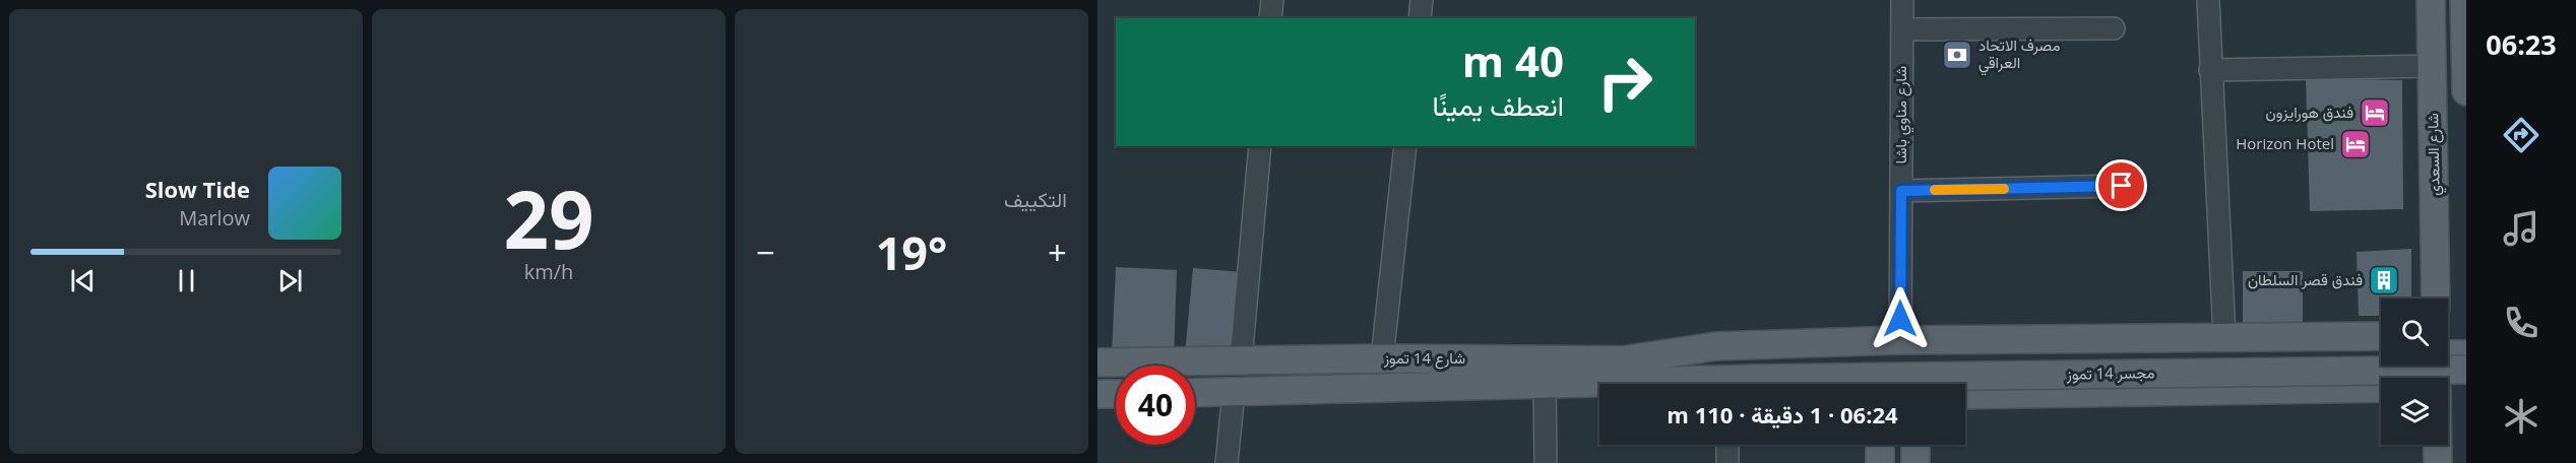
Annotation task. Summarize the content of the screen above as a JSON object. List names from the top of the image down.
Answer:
{
  "streets": {
    "main road": ["شارع السعدي", "شارع 14 تموز", "مجسر 14 تموز"],
    "street": ["شارع مناوي باشا"]
  },
  "crossings": [
    ["شارع 14 تموز", "مجسر 14 تموز"]
  ],
  "places": {
    "bank": ["مصرف الاتحاد العراقي"],
    "hotel": ["فندق هورايزون", "Horizon Hotel"],
    "building": ["فندق قصر السلطان"]
  },
  "page": {
    "tabs": "06:23",
    "tile": [
      "التكييف",
      ["29", "km/h"]
    ],
    "turn": ["40 m", "انعطف يمينًا"],
    "song": ["Slow Tide", "Marlow"],
    "heat": ["−", "19°", "+"],
    "limit": "40",
    "trip": "06:24 · 1 دقيقة · 110 m"
  }
}
